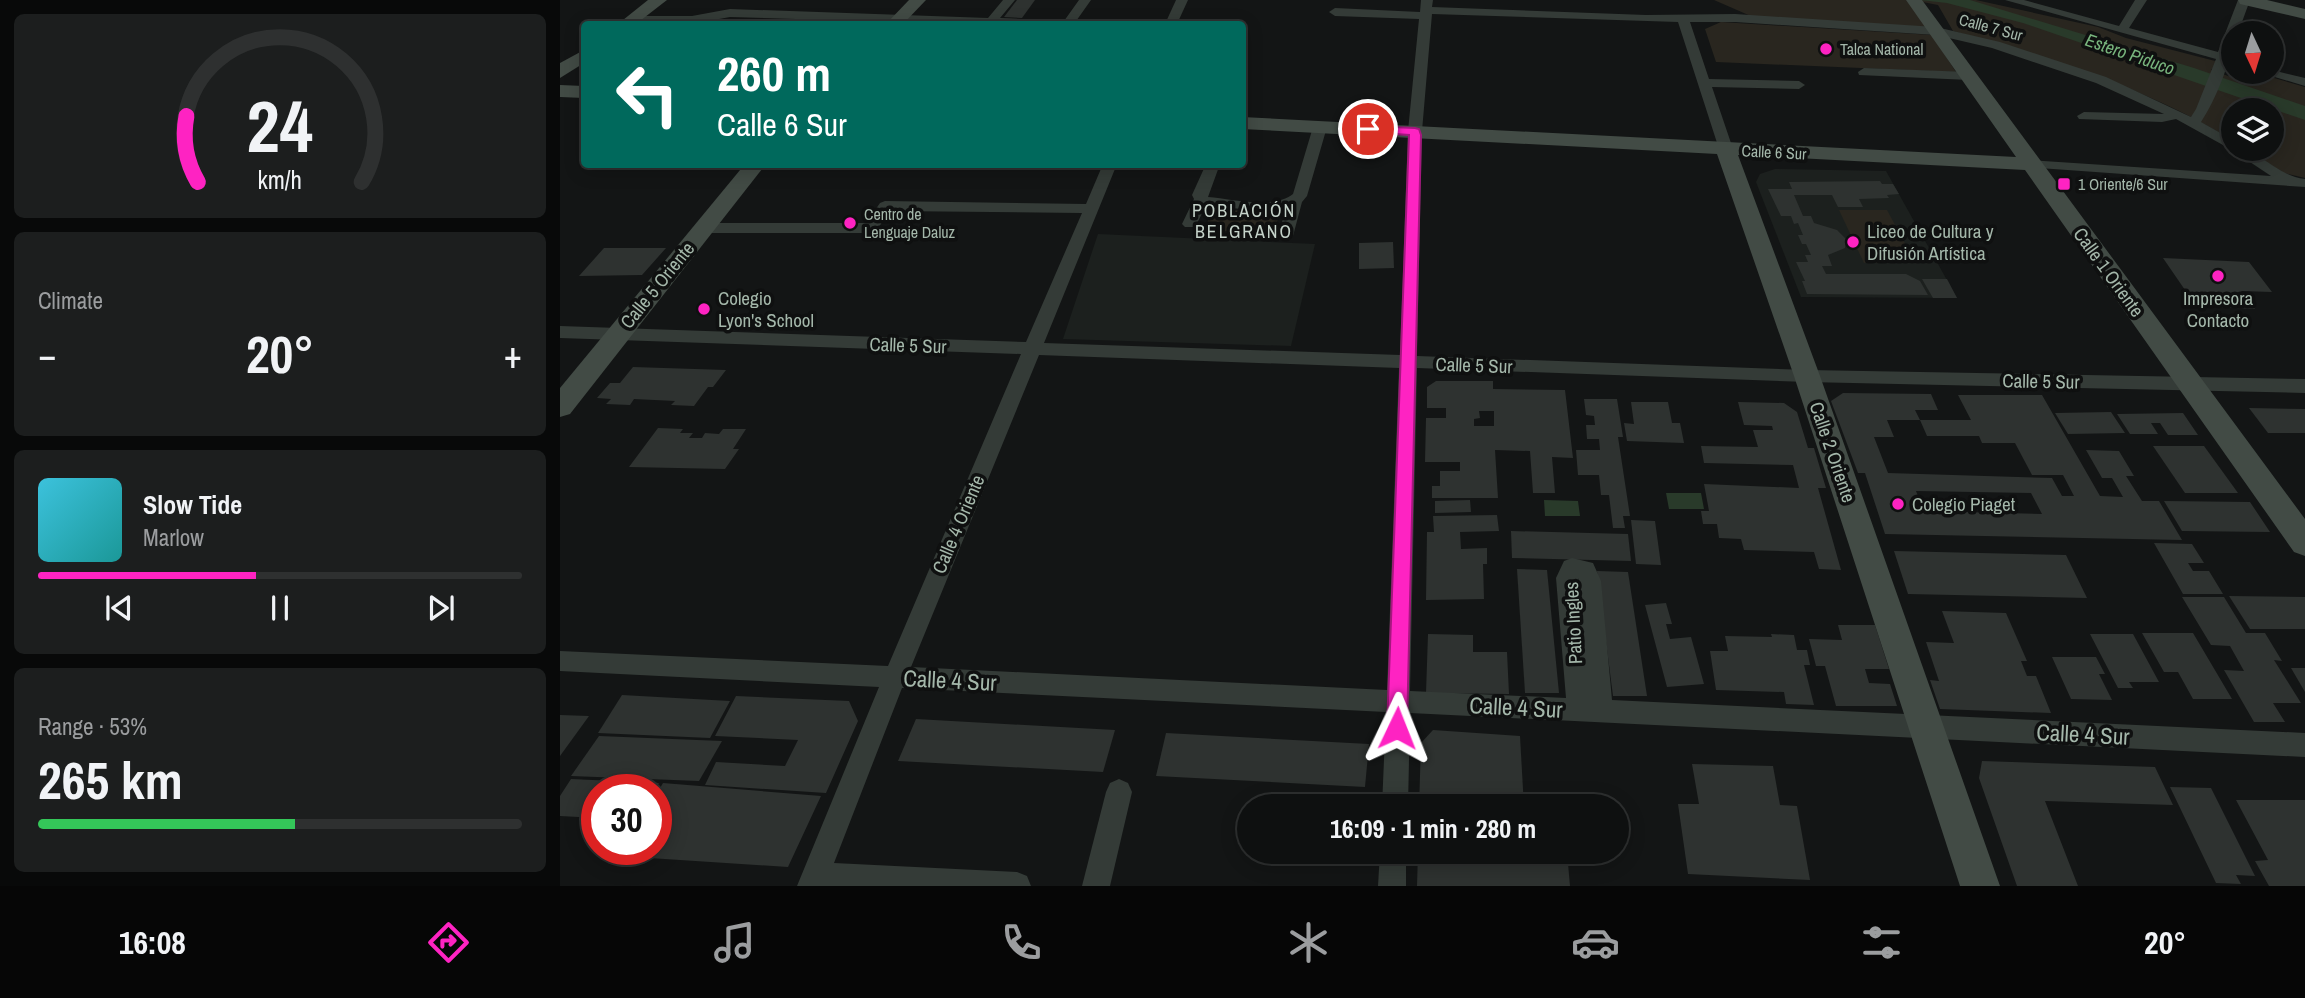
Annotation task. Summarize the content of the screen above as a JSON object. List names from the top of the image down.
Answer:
{
  "streets": {
    "street": [
      "Calle 7 Sur",
      "Calle 6 Sur",
      "Calle 1 Oriente",
      "Calle 5 Oriente",
      "Calle 5 Sur",
      "Calle 2 Oriente",
      "Calle 4 Oriente",
      "Patio Ingles",
      "Calle 4 Sur"
    ]
  },
  "crossings": [
    ["Calle 7 Sur", "Calle 1 Oriente"],
    ["Calle 7 Sur", "Calle 2 Oriente"],
    ["Calle 6 Sur", "Calle 1 Oriente"],
    ["Calle 6 Sur", "Calle 2 Oriente"],
    ["Calle 1 Oriente", "Calle 5 Sur"],
    ["Calle 5 Oriente", "Calle 5 Sur"],
    ["Calle 5 Sur", "Calle 2 Oriente"],
    ["Calle 5 Sur", "Calle 4 Oriente"],
    ["Calle 2 Oriente", "Calle 4 Sur"],
    ["Calle 4 Oriente", "Calle 4 Sur"],
    ["Patio Ingles", "Calle 4 Sur"]
  ],
  "districts": ["POBLACIÓN BELGRANO"],
  "water": ["Estero Piduco"],
  "places": {
    "other": [
      "Talca National",
      "Centro de Lenguaje Daluz",
      "Liceo de Cultura y Difusión Artística",
      "Impresora Contacto",
      "Colegio Lyon's School",
      "Colegio Piaget"
    ],
    "transit": ["1 Oriente/6 Sur"]
  },
  "north": "bottom",
  "page": {
    "turn": ["260 m", "Calle 6 Sur"],
    "tile": [
      "Climate",
      ["Range · 53%", "265 km"]
    ],
    "heat": ["−", "20°", "+"],
    "song": ["Slow Tide", "Marlow"],
    "limit": "30",
    "trip": "16:09 · 1 min · 280 m",
    "tabs": ["16:08", "20°"],
    "gauge": ["24", "km/h"]
  }
}
